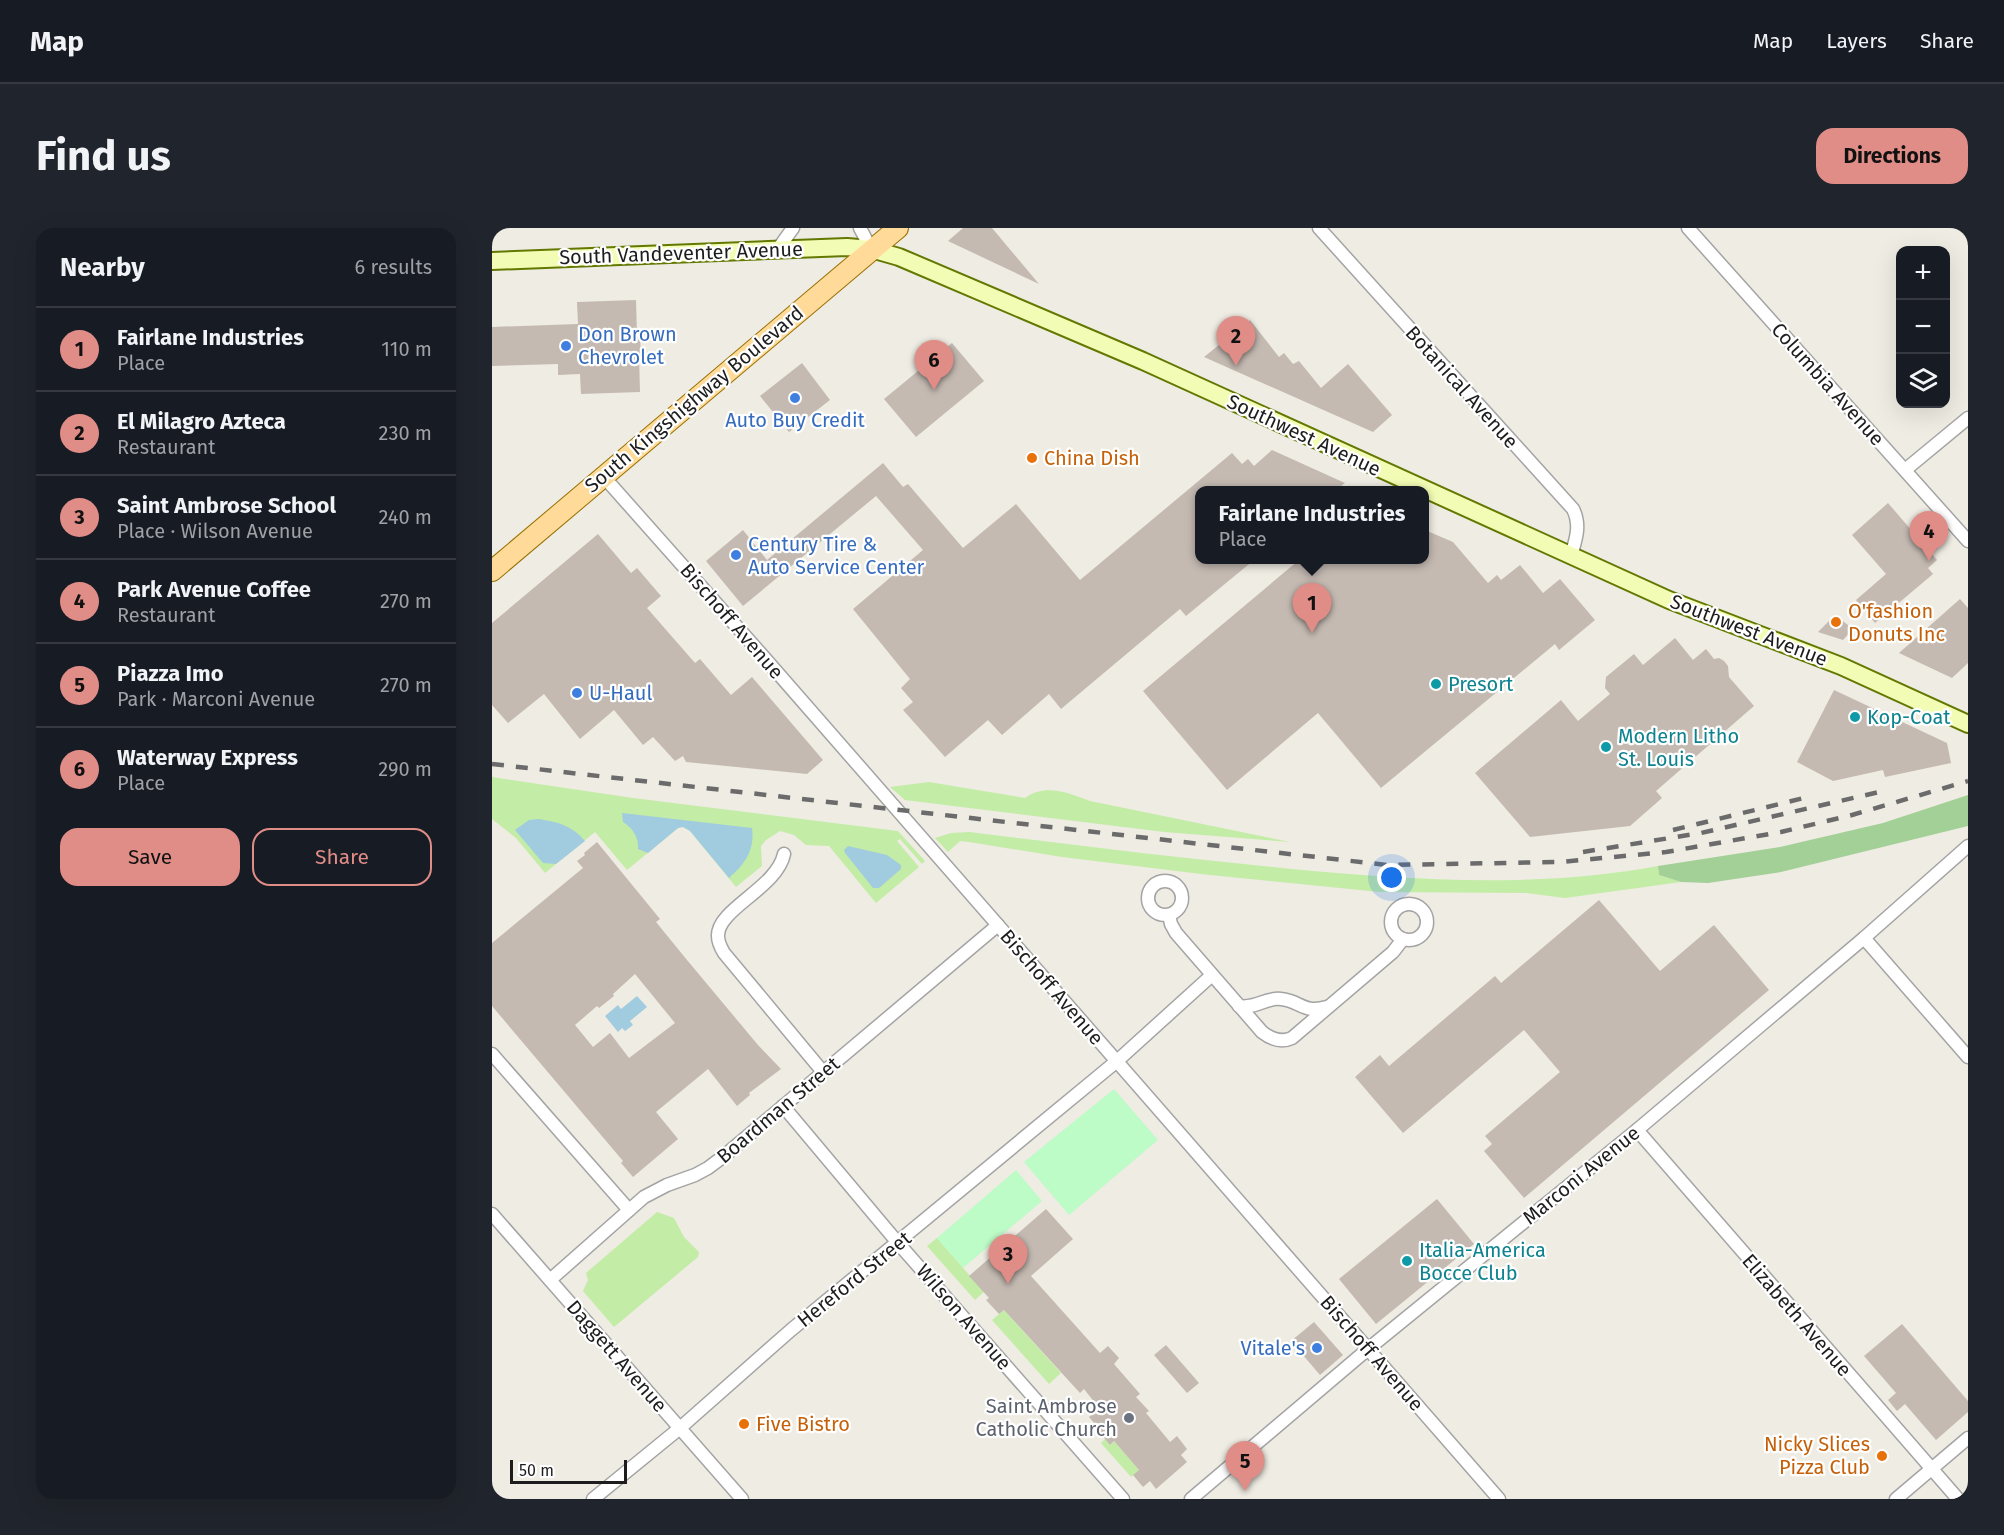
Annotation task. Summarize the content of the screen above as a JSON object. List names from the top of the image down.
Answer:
{
  "streets": {
    "main road": ["South Kingshighway Boulevard"],
    "street": [
      "South Vandeventer Avenue",
      "Columbia Avenue",
      "Botanical Avenue",
      "Southwest Avenue",
      "Bischoff Avenue",
      "Boardman Street",
      "Marconi Avenue",
      "Hereford Street",
      "Elizabeth Avenue",
      "Wilson Avenue",
      "Daggett Avenue"
    ]
  },
  "crossings": [
    ["South Vandeventer Avenue", "South Kingshighway Boulevard"],
    ["South Vandeventer Avenue", "Southwest Avenue"],
    ["Botanical Avenue", "Southwest Avenue"],
    ["South Kingshighway Boulevard", "Southwest Avenue"],
    ["South Kingshighway Boulevard", "Bischoff Avenue"],
    ["Bischoff Avenue", "Boardman Street"],
    ["Bischoff Avenue", "Marconi Avenue"],
    ["Bischoff Avenue", "Hereford Street"],
    ["Boardman Street", "Wilson Avenue"],
    ["Boardman Street", "Daggett Avenue"],
    ["Marconi Avenue", "Elizabeth Avenue"],
    ["Hereford Street", "Wilson Avenue"],
    ["Hereford Street", "Daggett Avenue"]
  ],
  "places": [
    "Don Brown Chevrolet",
    "Auto Buy Credit",
    "China Dish",
    "Century Tire & Auto Service Center",
    "O'fashion Donuts Inc",
    "Presort",
    "U-Haul",
    "Kop-Coat",
    "Modern Litho St. Louis",
    "Italia-America Bocce Club",
    "Vitale's",
    "Saint Ambrose Catholic Church",
    "Five Bistro",
    "Nicky Slices Pizza Club"
  ],
  "scale_bar": "50 m",
  "page": {
    "header": "Map",
    "nav": ["Map", "Layers", "Share"],
    "buttons": [
      "Directions",
      ["Save", "Share"]
    ],
    "title": "Find us",
    "heading": ["Nearby", "6 results"],
    "map_buttons": ["+", "−"],
    "list": [
      {
        "mark": "1",
        "name": "Fairlane Industries",
        "note": "Place",
        "value": "110 m"
      },
      {
        "mark": "2",
        "name": "El Milagro Azteca",
        "note": "Restaurant",
        "value": "230 m"
      },
      {
        "mark": "3",
        "name": "Saint Ambrose School",
        "note": "Place · Wilson Avenue",
        "value": "240 m"
      },
      {
        "mark": "4",
        "name": "Park Avenue Coffee",
        "note": "Restaurant",
        "value": "270 m"
      },
      {
        "mark": "5",
        "name": "Piazza Imo",
        "note": "Park · Marconi Avenue",
        "value": "270 m"
      },
      {
        "mark": "6",
        "name": "Waterway Express",
        "note": "Place",
        "value": "290 m"
      }
    ],
    "pins": [
      "2",
      "6",
      "4",
      "1",
      "3",
      "5"
    ],
    "popup": ["Fairlane Industries", "Place"],
    "scale": "50 m"
  }
}
